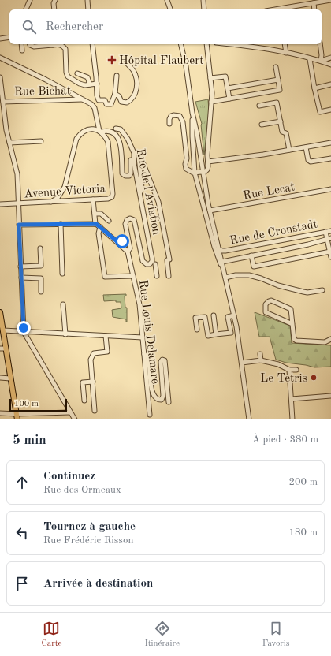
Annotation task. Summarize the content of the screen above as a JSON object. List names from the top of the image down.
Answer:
{
  "streets": {
    "street": [
      "Rue Bichat",
      "Avenue Victoria",
      "Rue Lecat",
      "Rue de l'Aviation",
      "Rue de Cronstadt",
      "Rue Louis Delamare"
    ]
  },
  "crossings": [
    ["Rue de l'Aviation", "Rue Louis Delamare"]
  ],
  "places": {
    "health": ["Hôpital Flaubert"],
    "other": ["Le Tetris"]
  },
  "scale_bar": "100 m",
  "page": {
    "search": "Rechercher",
    "scale": "100 m",
    "heading": ["5 min", "À pied · 380 m"],
    "list": [
      ["Continuez", "Rue des Ormeaux", "200 m"],
      ["Tournez à gauche", "Rue Frédéric Risson", "180 m"],
      "Arrivée à destination"
    ],
    "nav": ["Carte", "Itinéraire", "Favoris"]
  }
}
